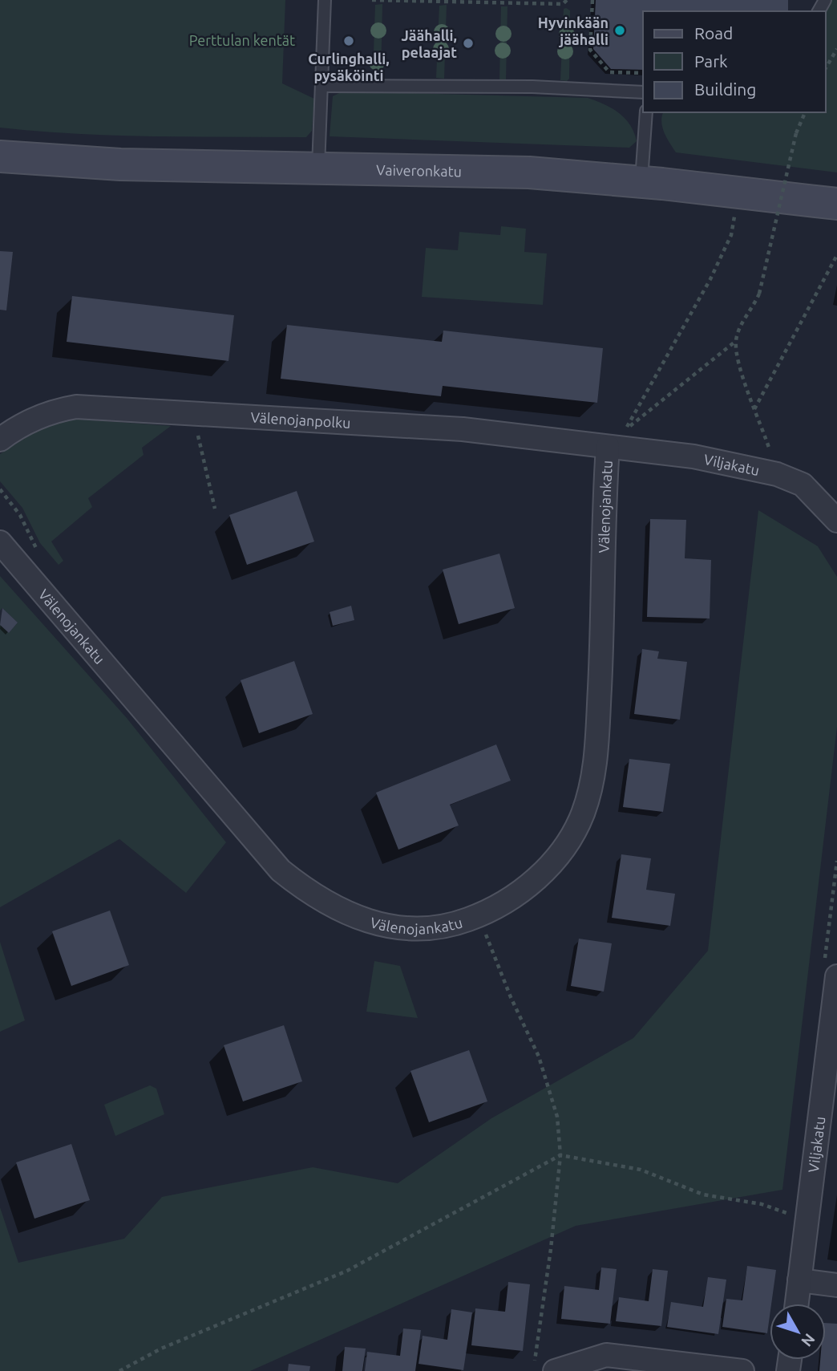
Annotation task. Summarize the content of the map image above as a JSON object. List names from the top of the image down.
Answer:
{
  "streets": {
    "main road": ["Vaiveronkatu"],
    "street": ["Välenojanpolku", "Viljakatu", "Välenojankatu"]
  },
  "crossings": [
    ["Välenojanpolku", "Viljakatu"],
    ["Välenojanpolku", "Välenojankatu"],
    ["Viljakatu", "Välenojankatu"]
  ],
  "parks": ["Perttulan kentät"],
  "places": ["Hyvinkään jäähalli", "Curlinghalli, pysäköinti", "Jäähalli, pelaajat"],
  "legend": ["Road", "Park", "Building"],
  "north": "bottom right"
}
